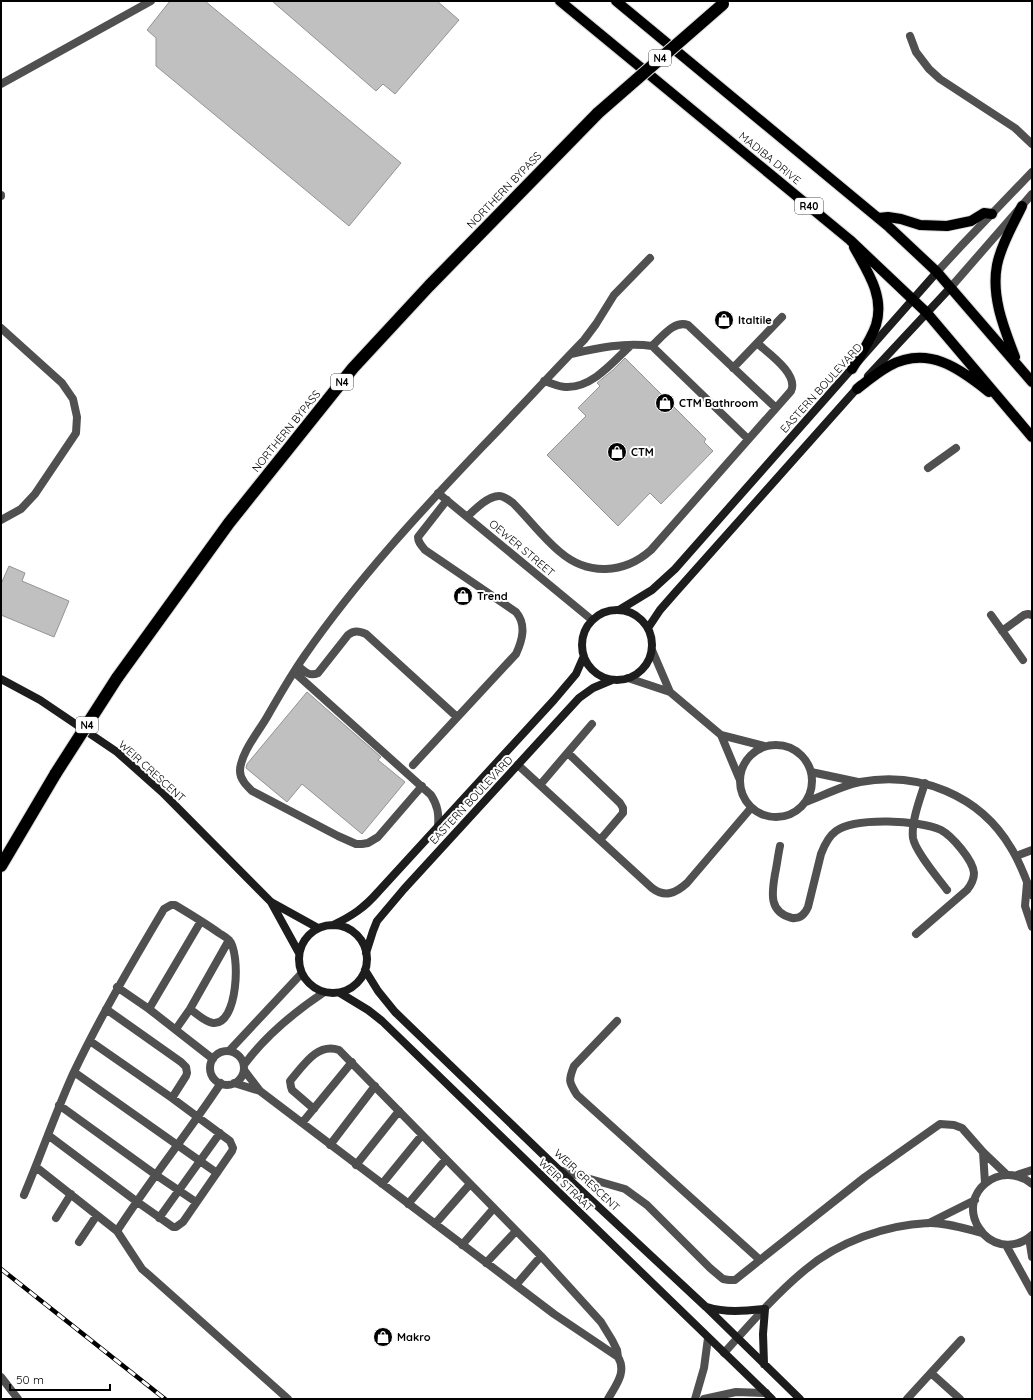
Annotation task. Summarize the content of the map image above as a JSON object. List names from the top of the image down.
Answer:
{
  "streets": {
    "highway": ["N4", "NORTHERN BYPASS"],
    "main road": ["MADIBA DRIVE", "R40"],
    "street": [
      "EASTERN BOULEVARD",
      "OEWER STREET",
      "WEIR CRESCENT",
      "WEIR STRAAT"
    ]
  },
  "crossings": [
    ["MADIBA DRIVE", "EASTERN BOULEVARD"],
    ["EASTERN BOULEVARD", "OEWER STREET"],
    ["EASTERN BOULEVARD", "WEIR CRESCENT"],
    ["EASTERN BOULEVARD", "WEIR STRAAT"],
    ["WEIR CRESCENT", "WEIR STRAAT"]
  ],
  "places": {
    "shop": [
      "Italtile",
      "CTM Bathroom",
      "CTM",
      "Trend",
      "Makro"
    ]
  },
  "scale_bar": "50 m"
}
